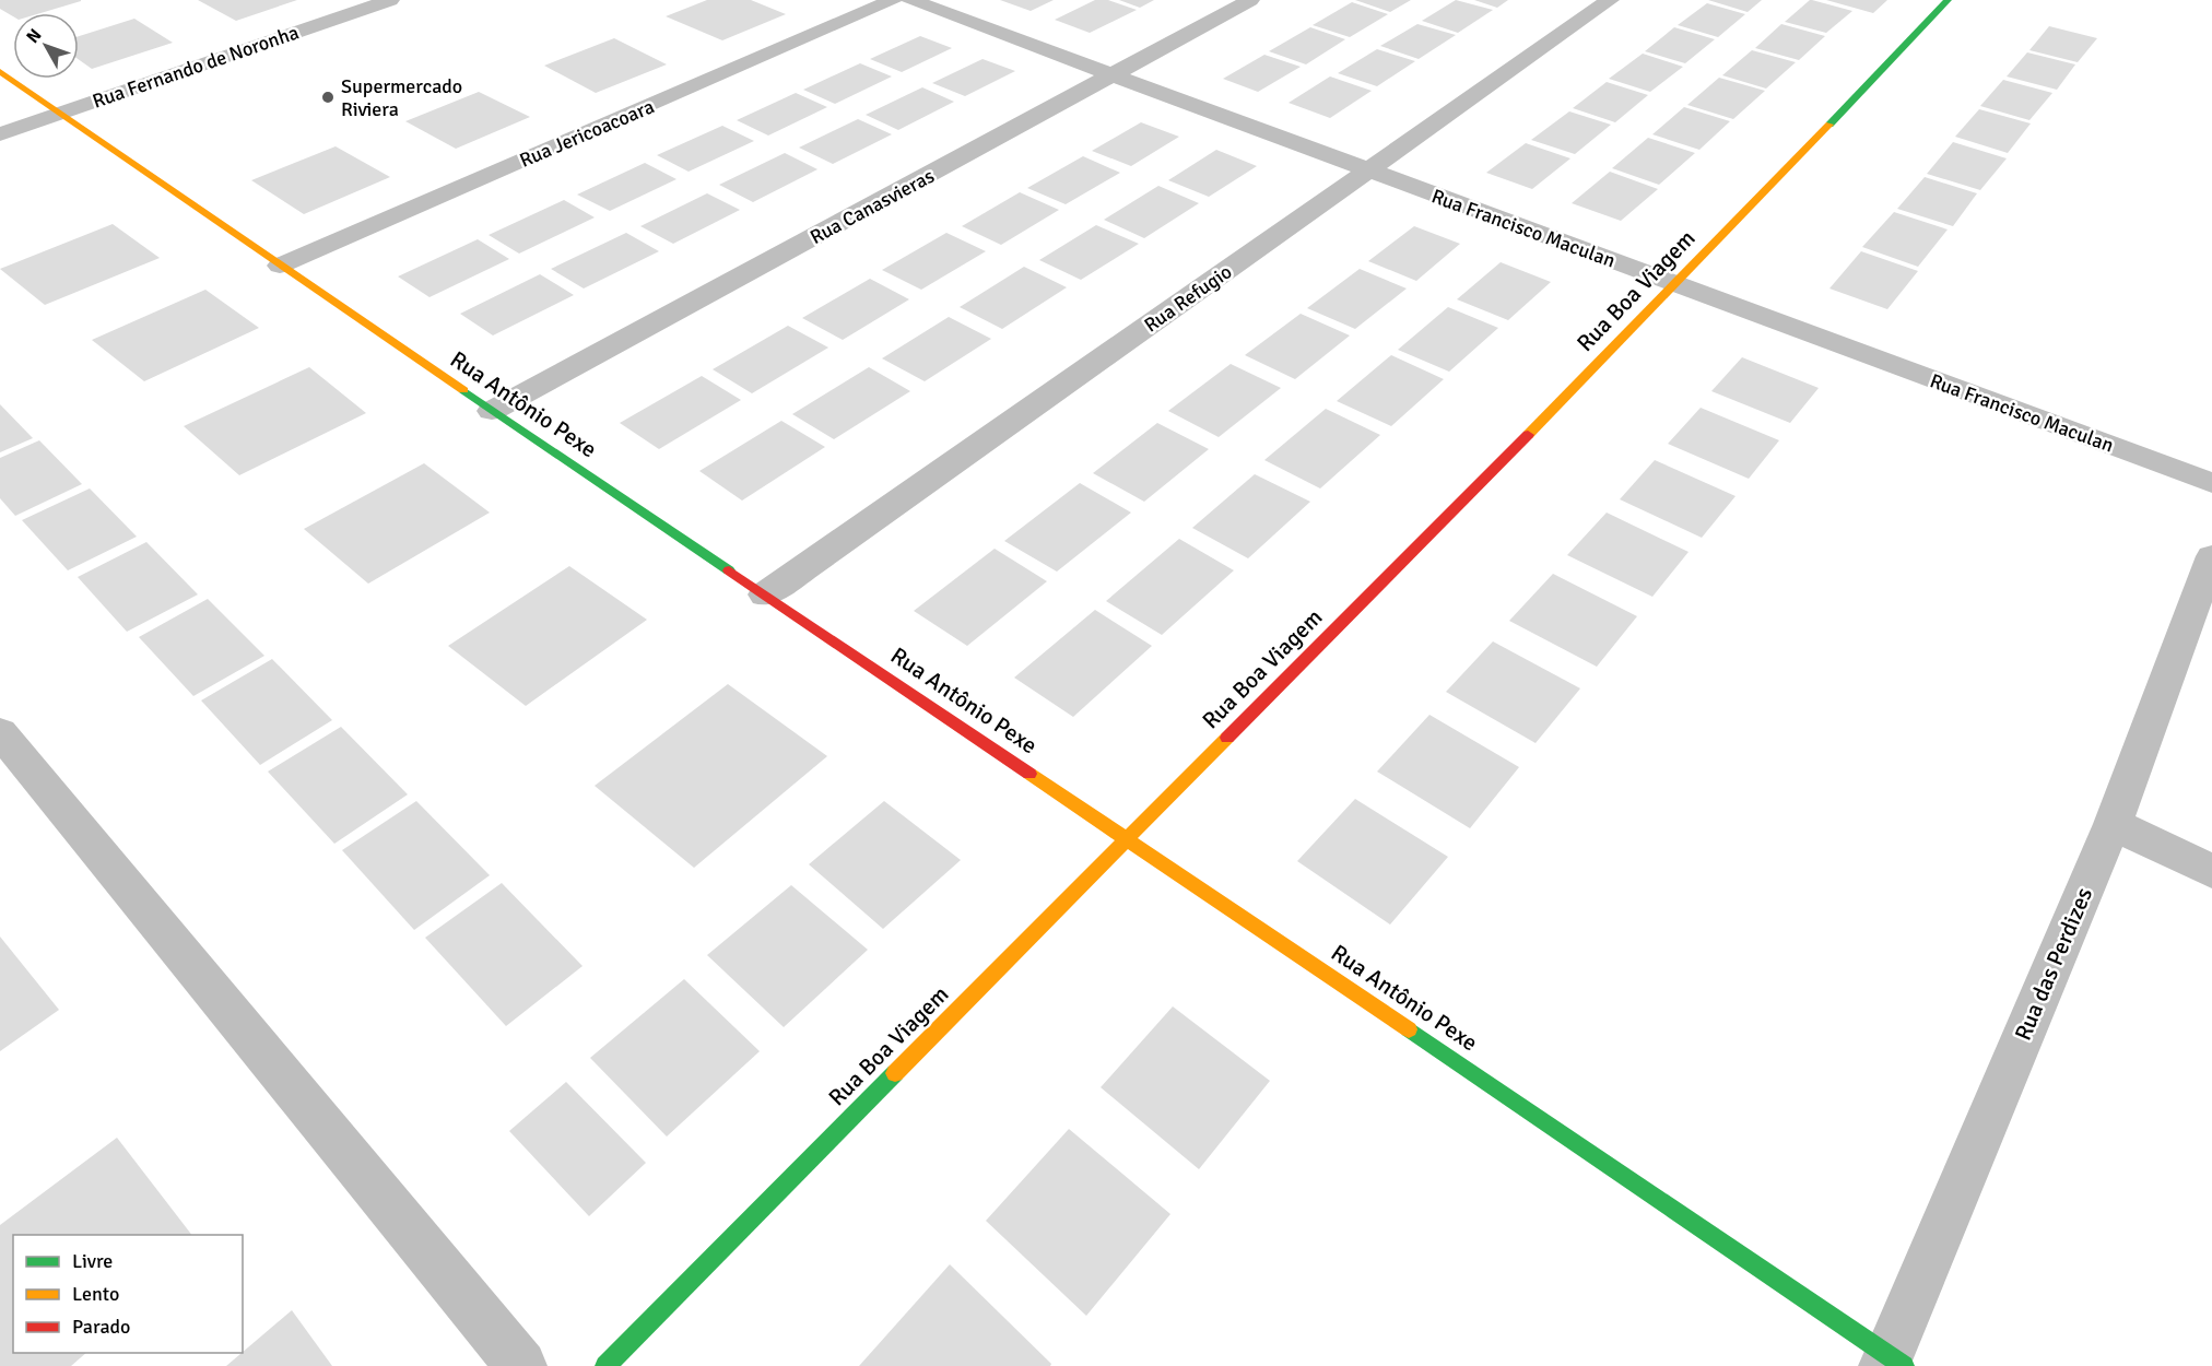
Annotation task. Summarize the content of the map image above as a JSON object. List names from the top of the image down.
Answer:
{
  "streets": {
    "street": [
      "Rua Fernando de Noronha",
      "Rua Jericoacoara",
      "Rua Canasvieras",
      "Rua Francisco Maculan",
      "Rua Boa Viagem",
      "Rua Refugio",
      "Rua Antônio Pexe",
      "Rua das Perdizes"
    ]
  },
  "crossings": [
    ["Rua Fernando de Noronha", "Rua Antônio Pexe"],
    ["Rua Jericoacoara", "Rua Antônio Pexe"],
    ["Rua Canasvieras", "Rua Francisco Maculan"],
    ["Rua Canasvieras", "Rua Antônio Pexe"],
    ["Rua Francisco Maculan", "Rua Boa Viagem"],
    ["Rua Francisco Maculan", "Rua Refugio"],
    ["Rua Boa Viagem", "Rua Antônio Pexe"],
    ["Rua Refugio", "Rua Antônio Pexe"],
    ["Rua Antônio Pexe", "Rua das Perdizes"]
  ],
  "places": ["Supermercado Riviera"],
  "legend": ["Livre", "Lento", "Parado"],
  "north": "top left"
}
